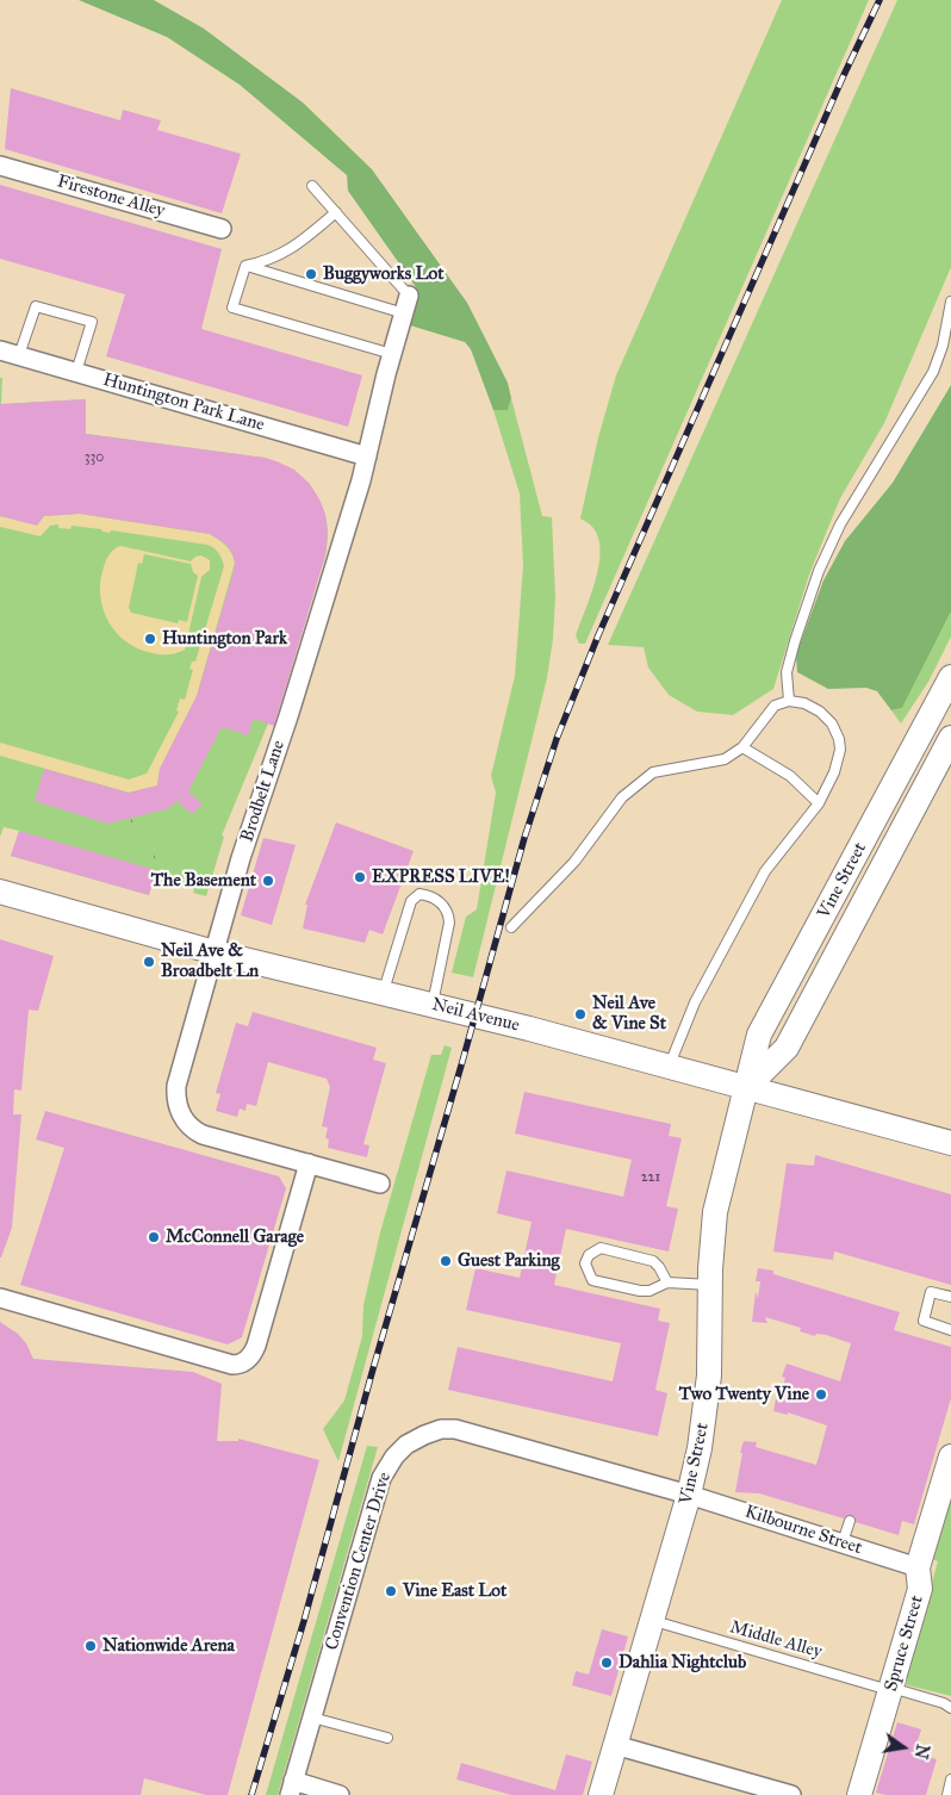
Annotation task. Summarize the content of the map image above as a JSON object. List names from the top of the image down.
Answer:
{
  "streets": {
    "street": [
      "Firestone Alley",
      "Huntington Park Lane",
      "Brodbelt Lane",
      "Vine Street",
      "Neil Avenue",
      "Kilbourne Street",
      "Convention Center Drive",
      "Spruce Street"
    ],
    "lane": ["Middle Alley"]
  },
  "crossings": [
    ["Huntington Park Lane", "Brodbelt Lane"],
    ["Brodbelt Lane", "Neil Avenue"],
    ["Vine Street", "Neil Avenue"],
    ["Vine Street", "Kilbourne Street"],
    ["Vine Street", "Convention Center Drive"],
    ["Vine Street", "Middle Alley"],
    ["Kilbourne Street", "Convention Center Drive"],
    ["Kilbourne Street", "Spruce Street"],
    ["Middle Alley", "Spruce Street"]
  ],
  "places": [
    "Buggyworks Lot",
    "Huntington Park",
    "EXPRESS LIVE!",
    "The Basement",
    "Neil Ave & Broadbelt Ln",
    "Neil Ave & Vine St",
    "McConnell Garage",
    "Guest Parking",
    "Two Twenty Vine",
    "Vine East Lot",
    "Nationwide Arena",
    "Dahlia Nightclub"
  ],
  "house_numbers": ["330", "221"],
  "north": "right"
}
